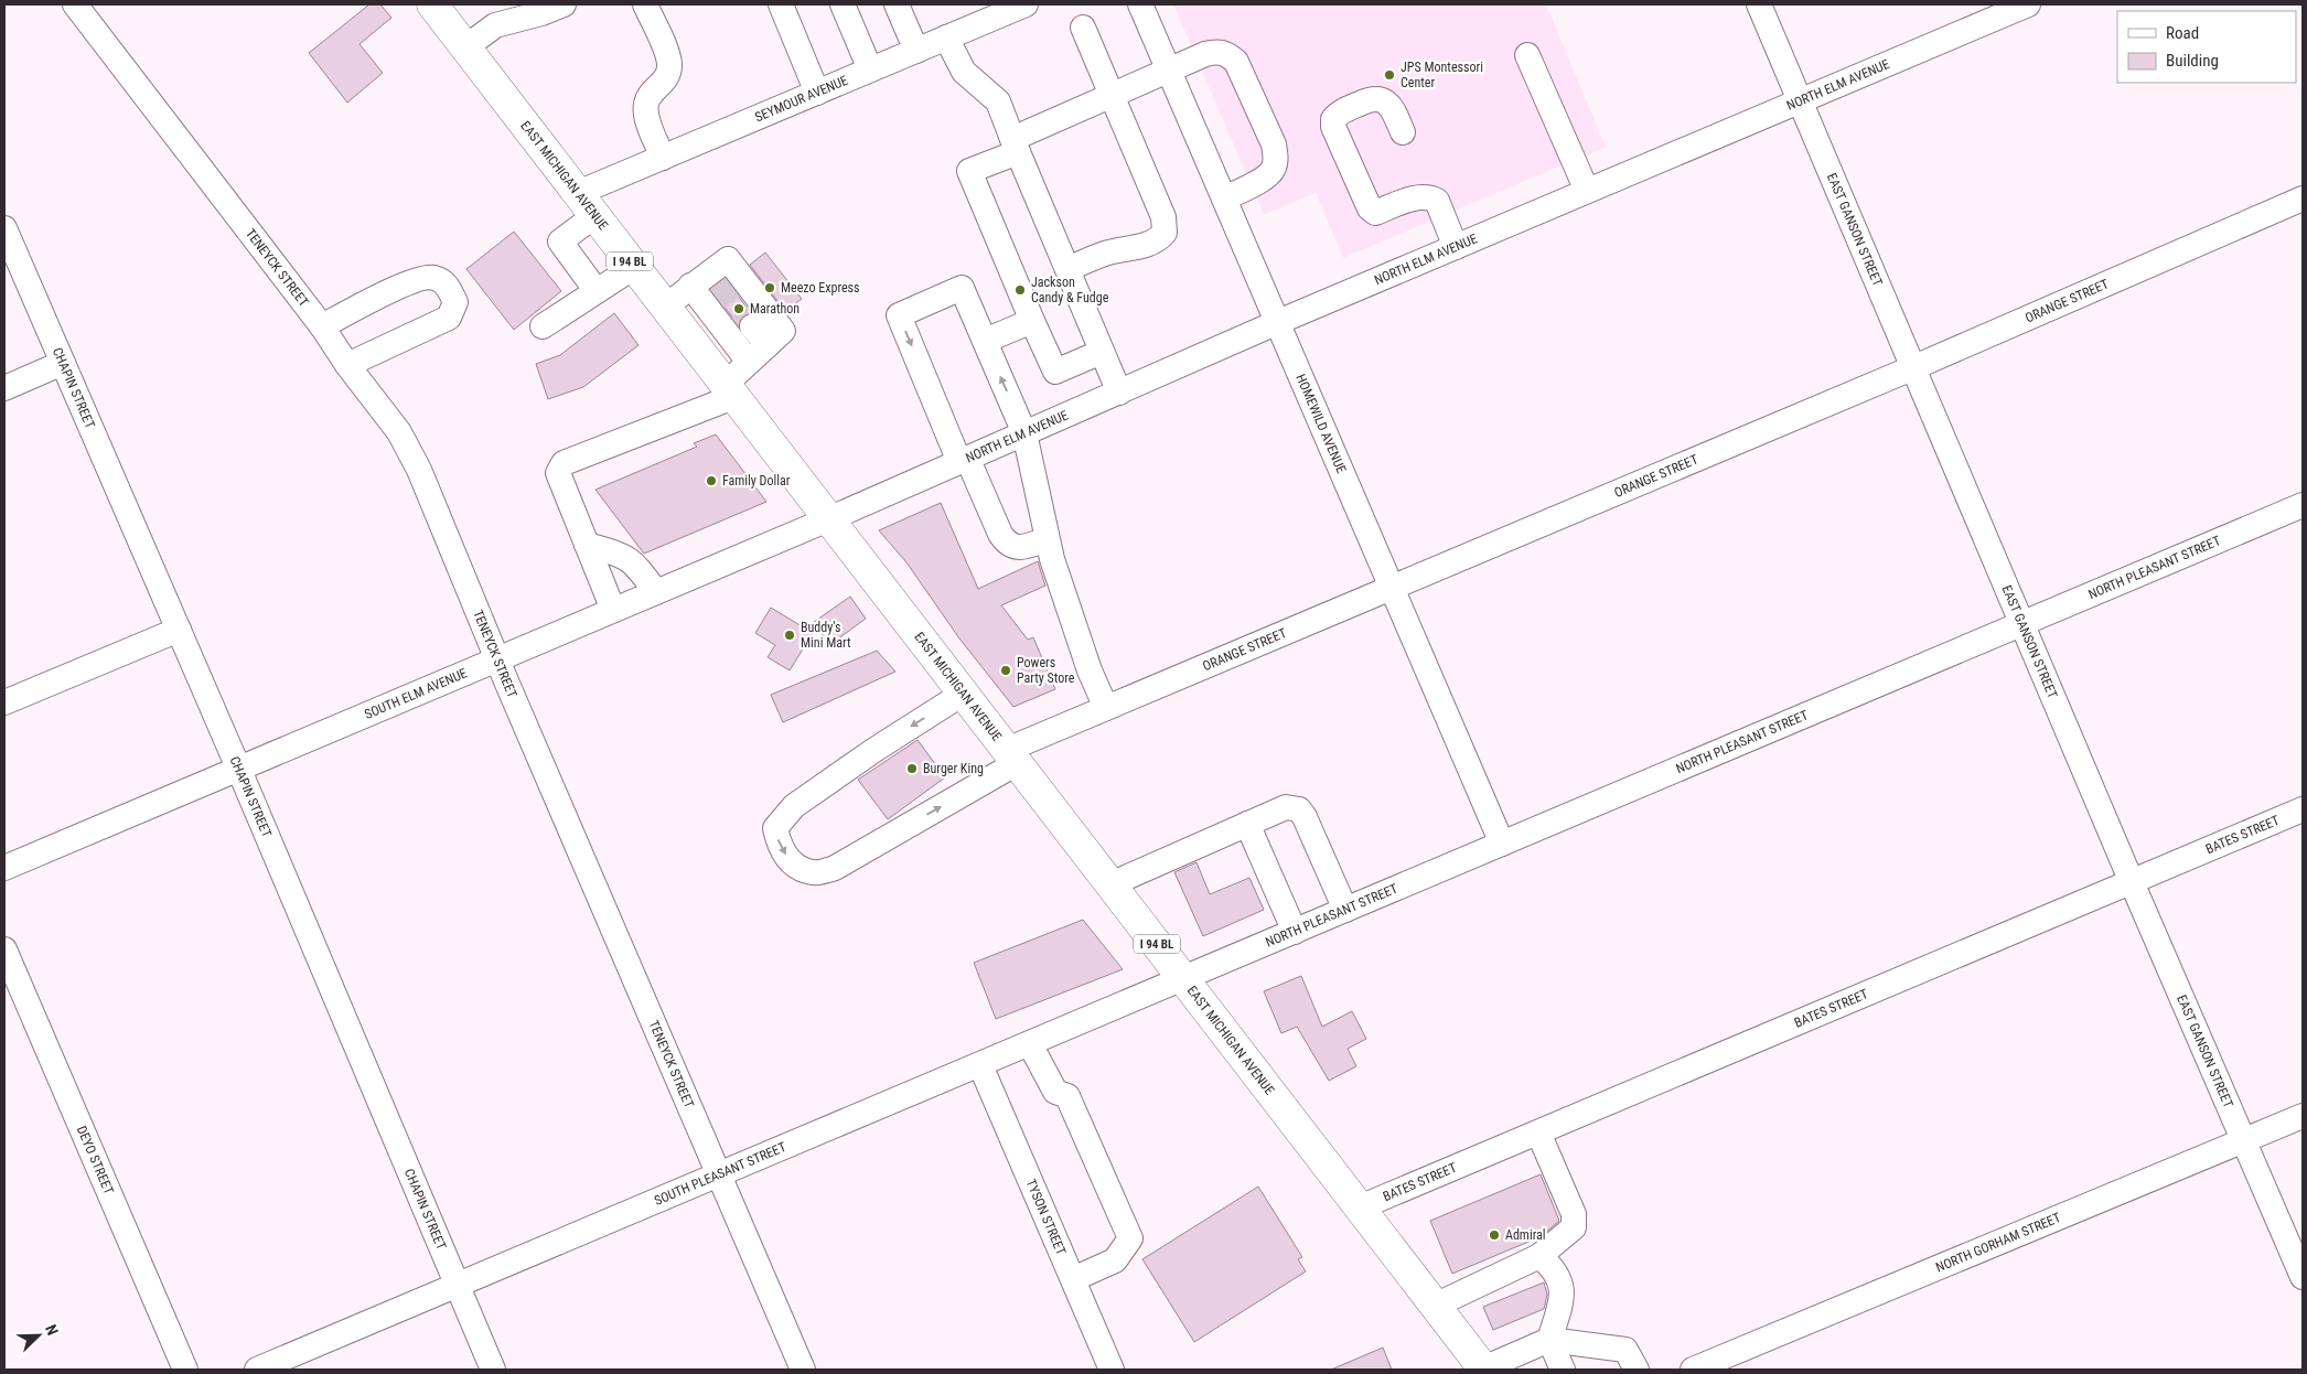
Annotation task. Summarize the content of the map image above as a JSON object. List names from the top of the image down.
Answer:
{
  "streets": {
    "main road": ["EAST MICHIGAN AVENUE", "I 94 BL"],
    "street": [
      "NORTH ELM AVENUE",
      "SEYMOUR AVENUE",
      "EAST GANSON STREET",
      "TENEYCK STREET",
      "ORANGE STREET",
      "CHAPIN STREET",
      "HOMEWILD AVENUE",
      "NORTH PLEASANT STREET",
      "SOUTH ELM AVENUE",
      "BATES STREET",
      "DEYO STREET",
      "SOUTH PLEASANT STREET",
      "TYSON STREET",
      "NORTH GORHAM STREET"
    ]
  },
  "crossings": [
    ["NORTH ELM AVENUE", "EAST MICHIGAN AVENUE"],
    ["NORTH ELM AVENUE", "EAST GANSON STREET"],
    ["NORTH ELM AVENUE", "HOMEWILD AVENUE"],
    ["NORTH ELM AVENUE", "SOUTH ELM AVENUE"],
    ["SEYMOUR AVENUE", "EAST MICHIGAN AVENUE"],
    ["EAST MICHIGAN AVENUE", "ORANGE STREET"],
    ["EAST MICHIGAN AVENUE", "NORTH PLEASANT STREET"],
    ["EAST MICHIGAN AVENUE", "SOUTH ELM AVENUE"],
    ["EAST MICHIGAN AVENUE", "BATES STREET"],
    ["EAST MICHIGAN AVENUE", "SOUTH PLEASANT STREET"],
    ["EAST GANSON STREET", "ORANGE STREET"],
    ["EAST GANSON STREET", "NORTH PLEASANT STREET"],
    ["EAST GANSON STREET", "BATES STREET"],
    ["EAST GANSON STREET", "NORTH GORHAM STREET"],
    ["TENEYCK STREET", "SOUTH ELM AVENUE"],
    ["TENEYCK STREET", "SOUTH PLEASANT STREET"],
    ["ORANGE STREET", "HOMEWILD AVENUE"],
    ["CHAPIN STREET", "SOUTH ELM AVENUE"],
    ["CHAPIN STREET", "SOUTH PLEASANT STREET"],
    ["HOMEWILD AVENUE", "NORTH PLEASANT STREET"],
    ["NORTH PLEASANT STREET", "SOUTH PLEASANT STREET"],
    ["SOUTH PLEASANT STREET", "TYSON STREET"]
  ],
  "places": [
    "JPS Montessori Center",
    "Meezo Express",
    "Jackson Candy & Fudge",
    "Marathon",
    "Family Dollar",
    "Buddy's Mini Mart",
    "Powers Party Store",
    "Burger King",
    "Admiral"
  ],
  "legend": ["Road", "Building"],
  "north": "top right"
}
